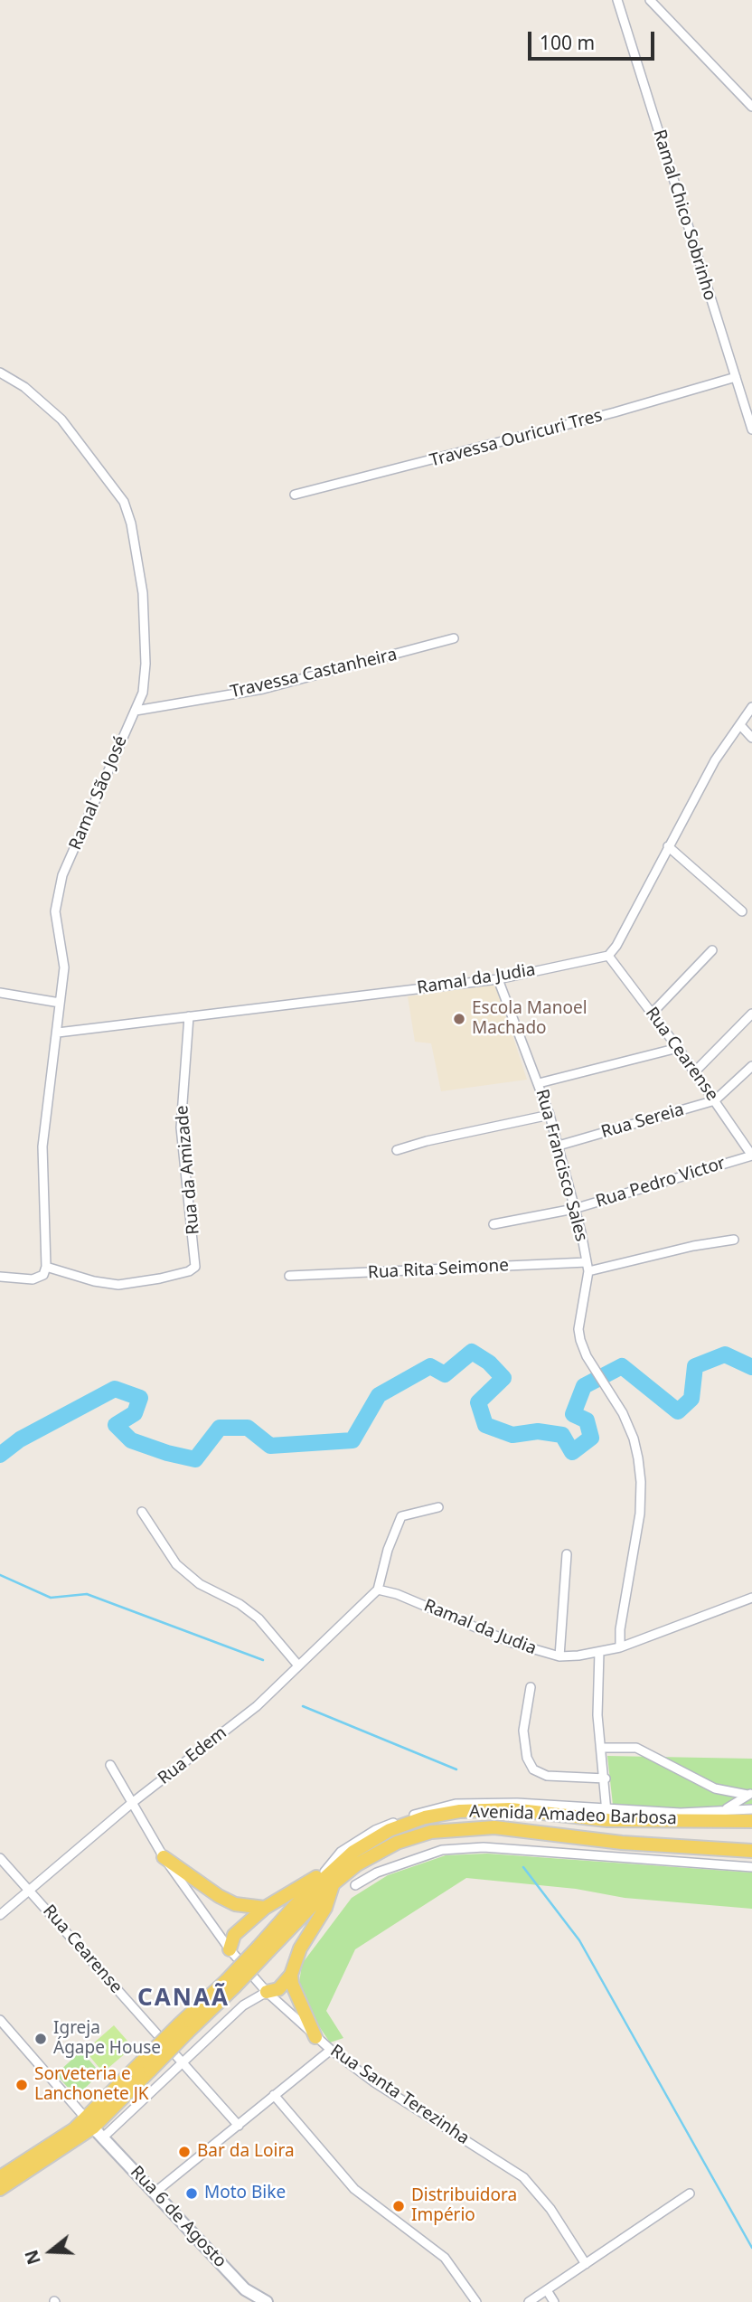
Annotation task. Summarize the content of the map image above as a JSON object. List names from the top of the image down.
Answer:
{
  "streets": {
    "main road": ["Avenida Amadeo Barbosa"],
    "street": [
      "Ramal Chico Sobrinho",
      "Travessa Ouricuri Tres",
      "Travessa Castanheira",
      "Ramal São José",
      "Ramal da Judia",
      "Rua Cearense",
      "Rua Sereia",
      "Rua Francisco Sales",
      "Rua da Amizade",
      "Rua Pedro Victor",
      "Rua Rita Seimone",
      "Rua Edem",
      "Rua Santa Terezinha",
      "Rua 6 de Agosto"
    ]
  },
  "crossings": [
    ["Ramal Chico Sobrinho", "Travessa Ouricuri Tres"],
    ["Travessa Castanheira", "Ramal São José"],
    ["Ramal São José", "Ramal da Judia"],
    ["Ramal São José", "Rua da Amizade"],
    ["Ramal da Judia", "Rua Cearense"],
    ["Ramal da Judia", "Rua Francisco Sales"],
    ["Ramal da Judia", "Rua da Amizade"],
    ["Ramal da Judia", "Rua Edem"],
    ["Rua Cearense", "Rua Sereia"],
    ["Rua Cearense", "Rua Pedro Victor"],
    ["Rua Cearense", "Rua Edem"],
    ["Rua Sereia", "Rua Francisco Sales"],
    ["Rua Francisco Sales", "Rua Pedro Victor"],
    ["Rua Francisco Sales", "Rua Rita Seimone"],
    ["Rua Edem", "Rua Santa Terezinha"],
    ["Avenida Amadeo Barbosa", "Rua 6 de Agosto"]
  ],
  "districts": ["CANAÃ"],
  "places": [
    "Escola Manoel Machado",
    "Igreja Ágape House",
    "Sorveteria e Lanchonete JK",
    "Bar da Loira",
    "Moto Bike",
    "Distribuidora Império"
  ],
  "scale_bar": "100 m",
  "north": "left"
}
